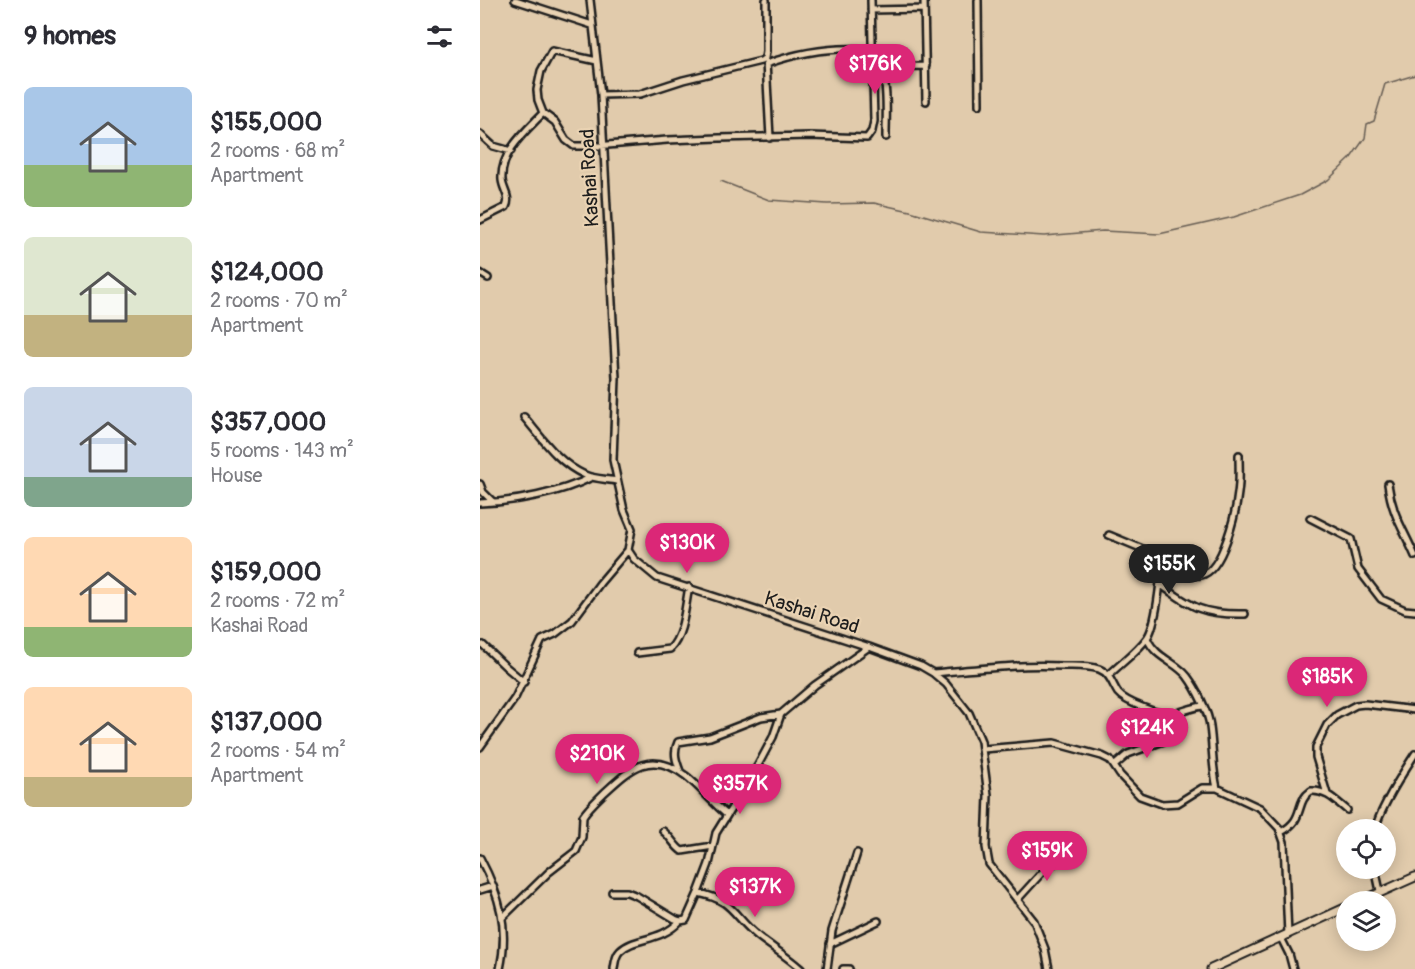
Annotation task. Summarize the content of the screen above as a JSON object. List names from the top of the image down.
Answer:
{
  "streets": {
    "street": ["Kashai Road"]
  },
  "page": {
    "heading": "9 homes",
    "price": [
      "$176K",
      "$130K",
      "$155K",
      "$185K",
      "$124K",
      "$210K",
      "$357K",
      "$159K",
      "$137K"
    ],
    "list": [
      {
        "name": "$155,000",
        "note": "2 rooms · 68 m² · Apartment"
      },
      {
        "name": "$124,000",
        "note": "2 rooms · 70 m² · Apartment"
      },
      {
        "name": "$357,000",
        "note": "5 rooms · 143 m² · House"
      },
      {
        "name": "$159,000",
        "note": "2 rooms · 72 m² · Kashai Road"
      },
      {
        "name": "$137,000",
        "note": "2 rooms · 54 m² · Apartment"
      }
    ]
  }
}
